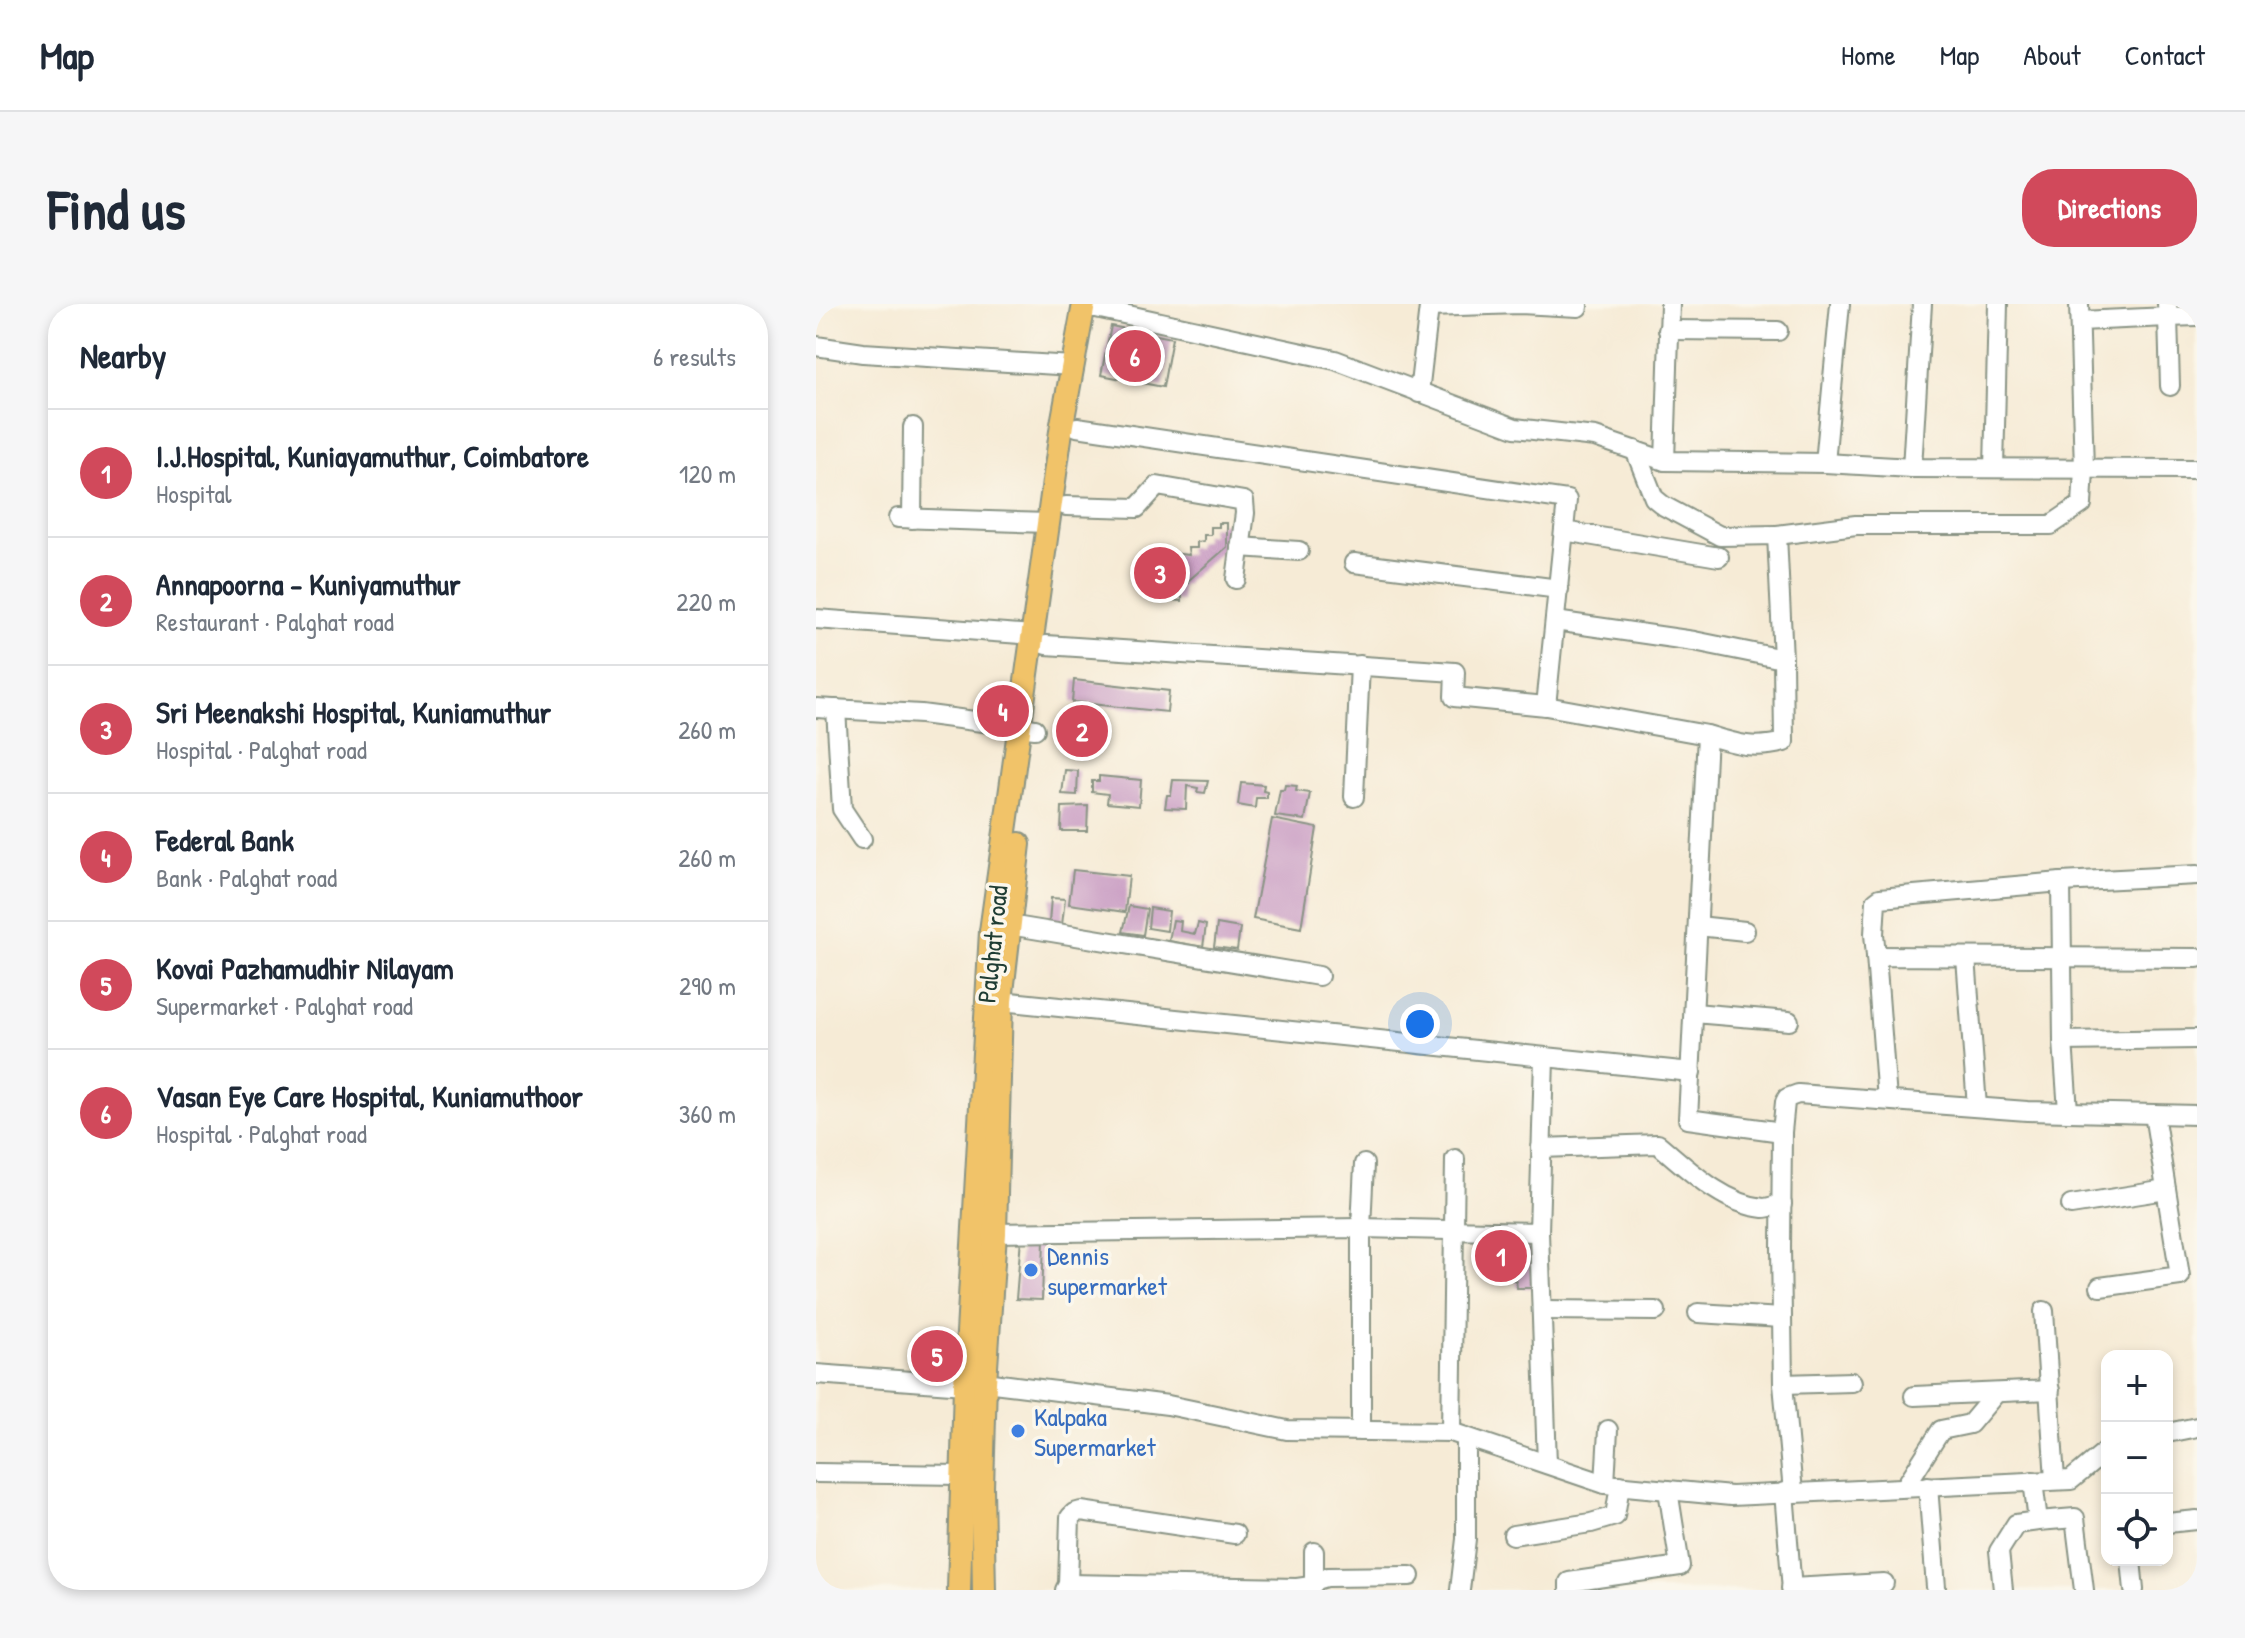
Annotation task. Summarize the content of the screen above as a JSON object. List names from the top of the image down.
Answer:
{
  "streets": {
    "main road": ["Palghat road"]
  },
  "places": ["Dennis supermarket", "Kalpaka Supermarket"],
  "page": {
    "header": "Map",
    "nav": [
      "Home",
      "Map",
      "About",
      "Contact"
    ],
    "buttons": "Directions",
    "title": "Find us",
    "heading": ["Nearby", "6 results"],
    "pins": [
      "6",
      "3",
      "4",
      "2",
      "1",
      "5"
    ],
    "list": [
      {
        "mark": "1",
        "name": "I.J.Hospital, Kuniayamuthur, Coimbatore",
        "note": "Hospital",
        "value": "120 m"
      },
      {
        "mark": "2",
        "name": "Annapoorna - Kuniyamuthur",
        "note": "Restaurant · Palghat road",
        "value": "220 m"
      },
      {
        "mark": "3",
        "name": "Sri Meenakshi Hospital, Kuniamuthur",
        "note": "Hospital · Palghat road",
        "value": "260 m"
      },
      {
        "mark": "4",
        "name": "Federal Bank",
        "note": "Bank · Palghat road",
        "value": "260 m"
      },
      {
        "mark": "5",
        "name": "Kovai Pazhamudhir Nilayam",
        "note": "Supermarket · Palghat road",
        "value": "290 m"
      },
      {
        "mark": "6",
        "name": "Vasan Eye Care Hospital, Kuniamuthoor",
        "note": "Hospital · Palghat road",
        "value": "360 m"
      }
    ],
    "map_buttons": ["+", "−"]
  }
}
